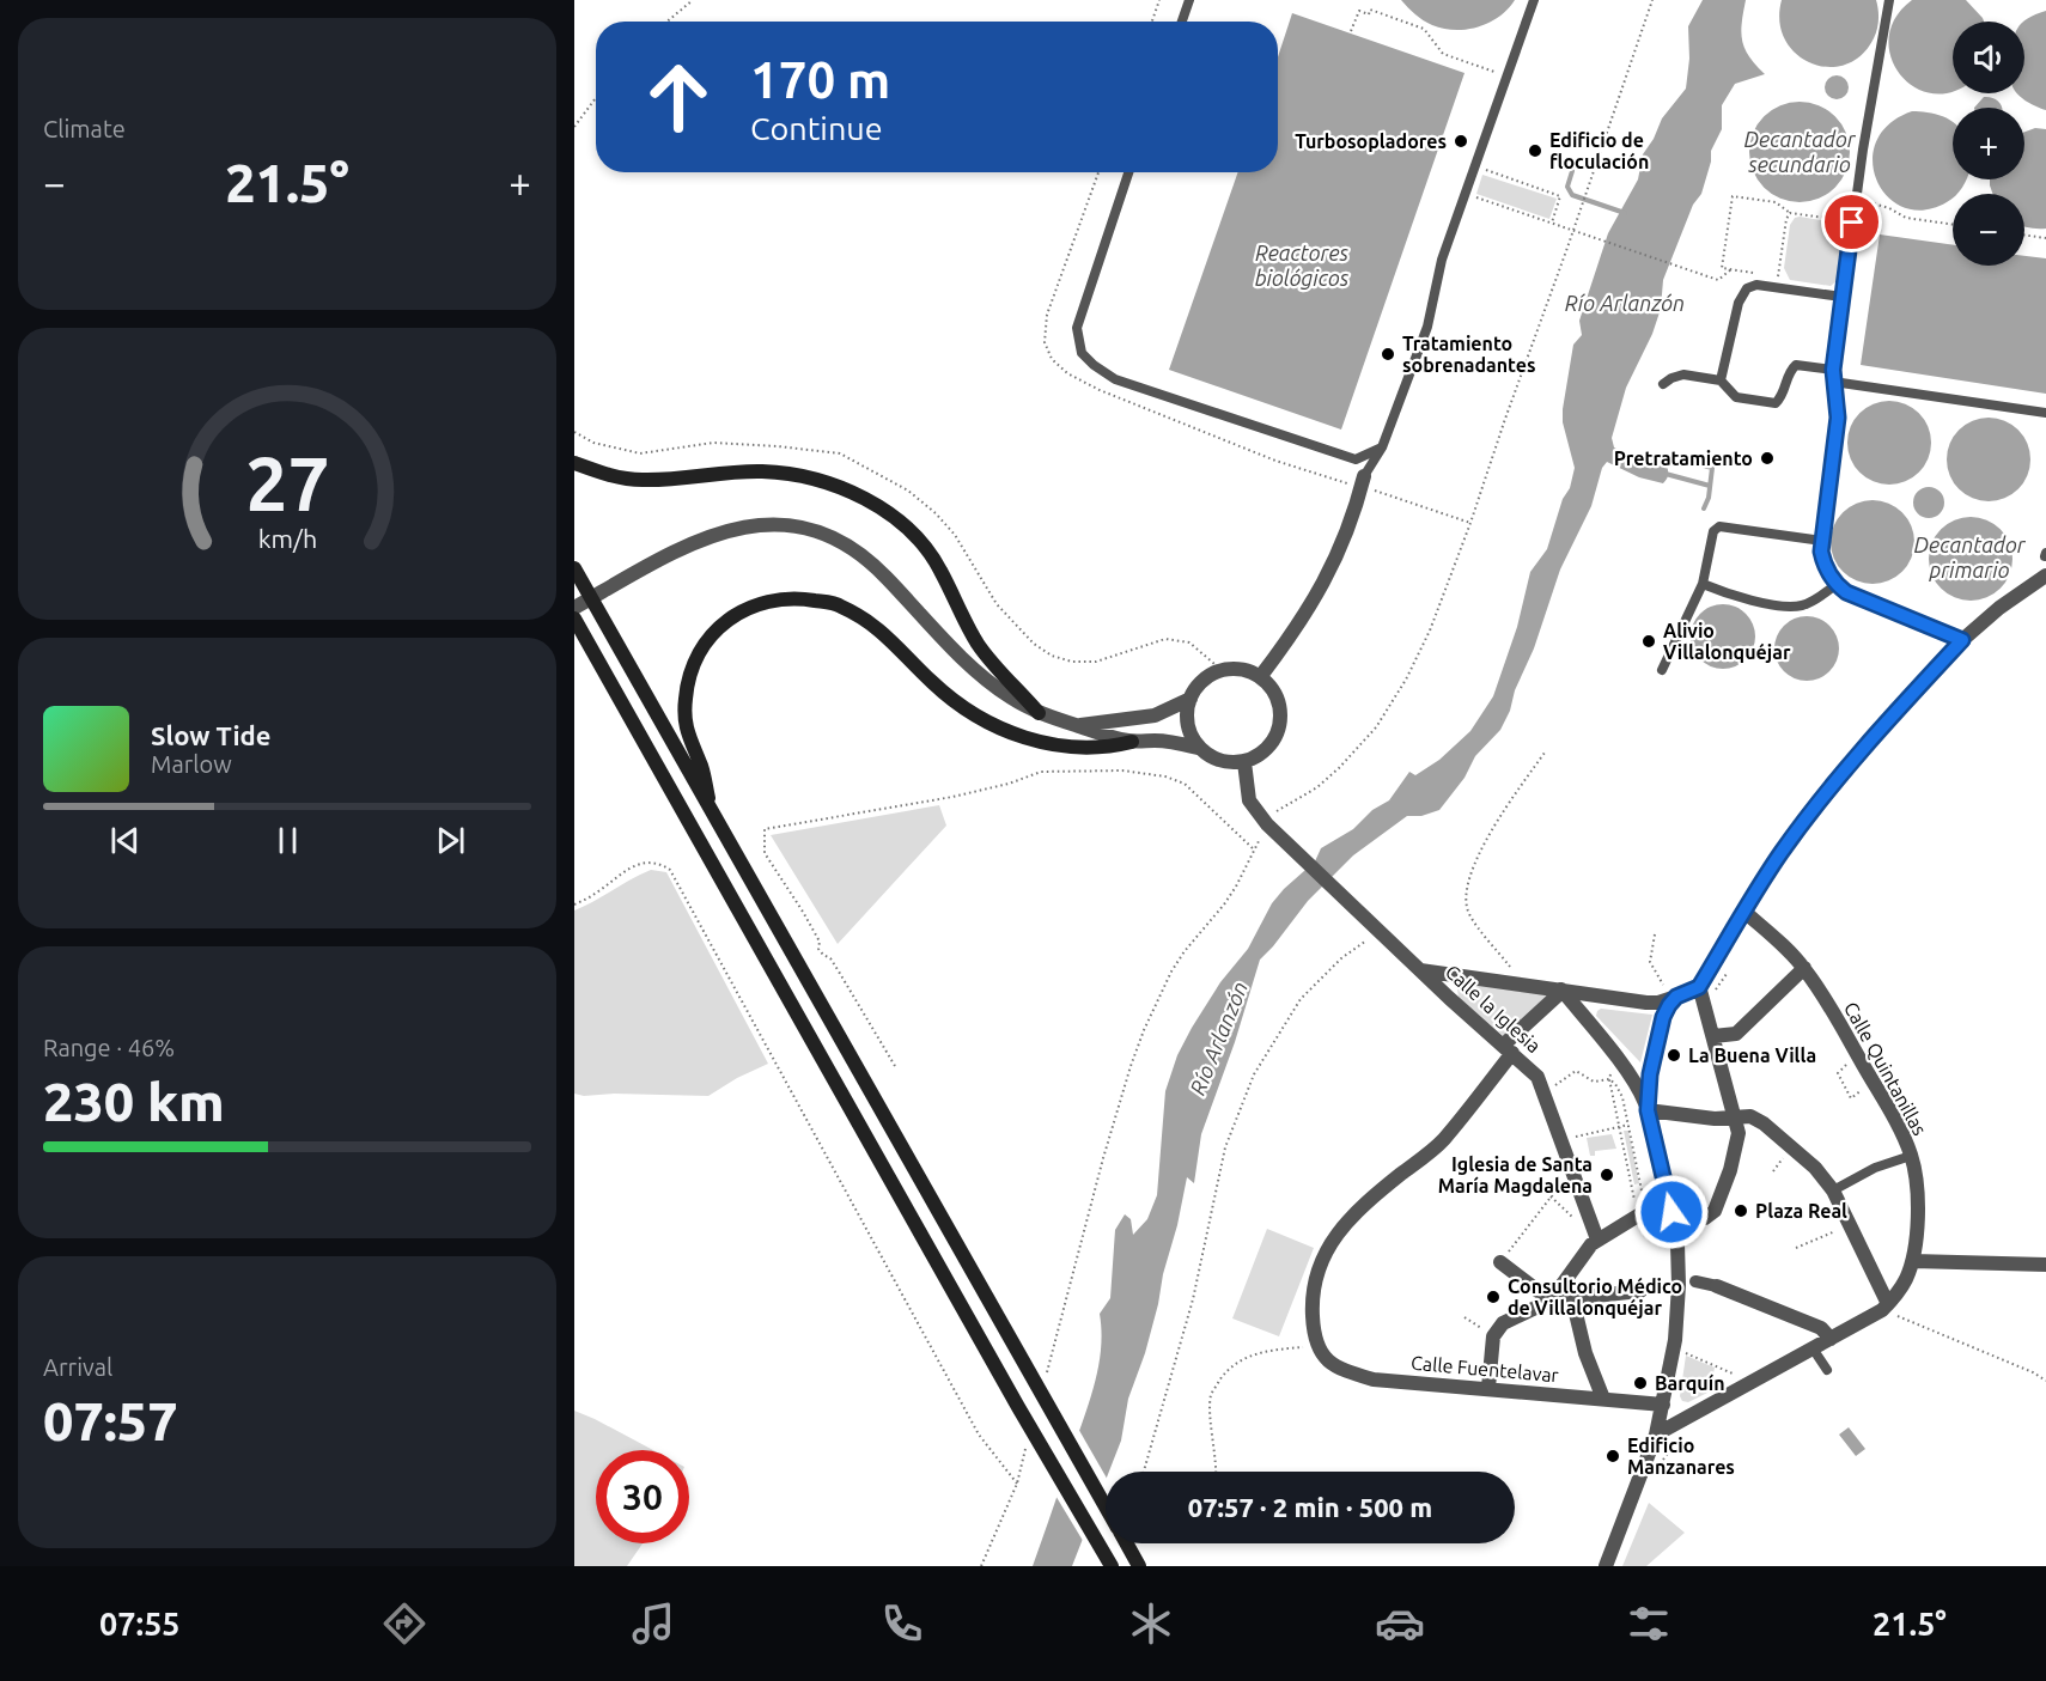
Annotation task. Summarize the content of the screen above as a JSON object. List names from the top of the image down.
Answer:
{
  "streets": {
    "street": ["Calle la Iglesia", "Calle Quintanillas", "Calle Fuentelavar"]
  },
  "water": [
    "Decantador secundario",
    "Reactores biológicos",
    "Río Arlanzón",
    "Decantador primario"
  ],
  "places": [
    "Turbosopladores",
    "Edificio de floculación",
    "Tratamiento sobrenadantes",
    "Pretratamiento",
    "Alivio Villalonquéjar",
    "La Buena Villa",
    "Iglesia de Santa María Magdalena",
    "Plaza Real",
    "Consultorio Médico de Villalonquéjar",
    "Barquín",
    "Edificio Manzanares"
  ],
  "page": {
    "tile": [
      "Climate",
      ["Range · 46%", "230 km"],
      ["Arrival", "07:57"]
    ],
    "map_buttons": ["+", "−"],
    "turn": ["170 m", "Continue"],
    "heat": ["−", "21.5°", "+"],
    "song": ["Slow Tide", "Marlow"],
    "limit": "30",
    "trip": "07:57 · 2 min · 500 m",
    "tabs": ["07:55", "21.5°"],
    "gauge": ["27", "km/h"]
  }
}
